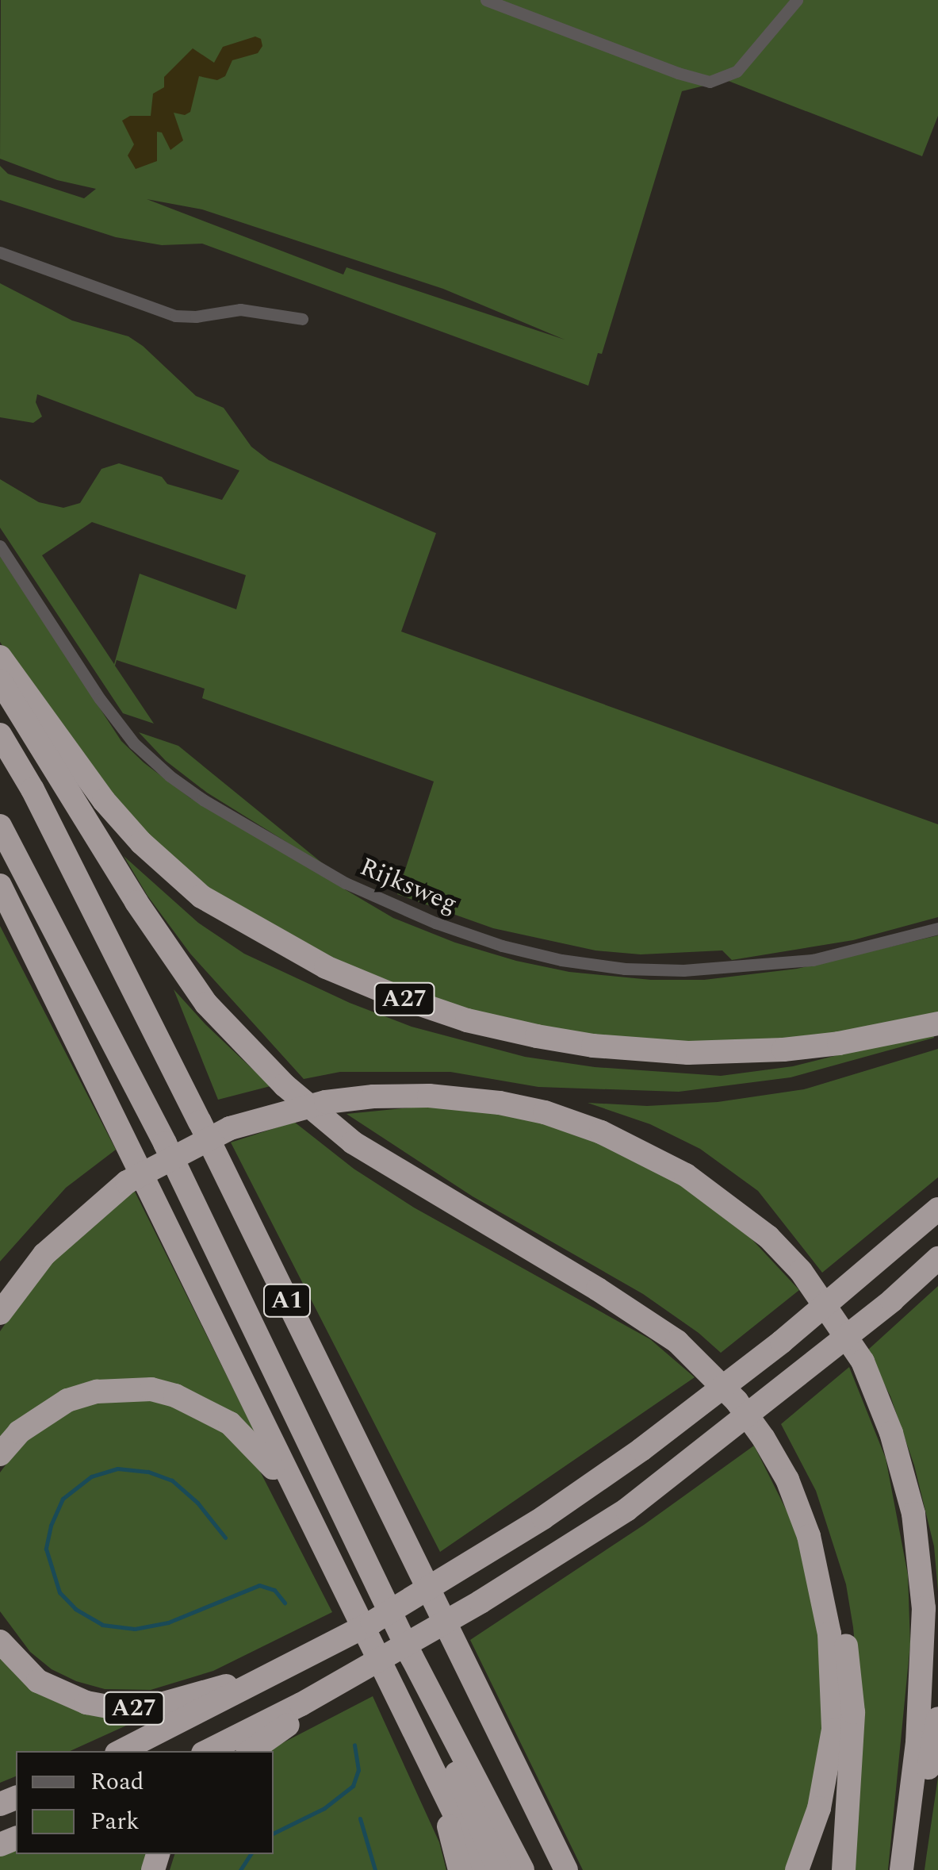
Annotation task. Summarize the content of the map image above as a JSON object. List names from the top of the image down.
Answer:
{
  "streets": {
    "highway": ["A27", "A1"],
    "street": ["Rijksweg"]
  },
  "legend": ["Road", "Park"]
}
